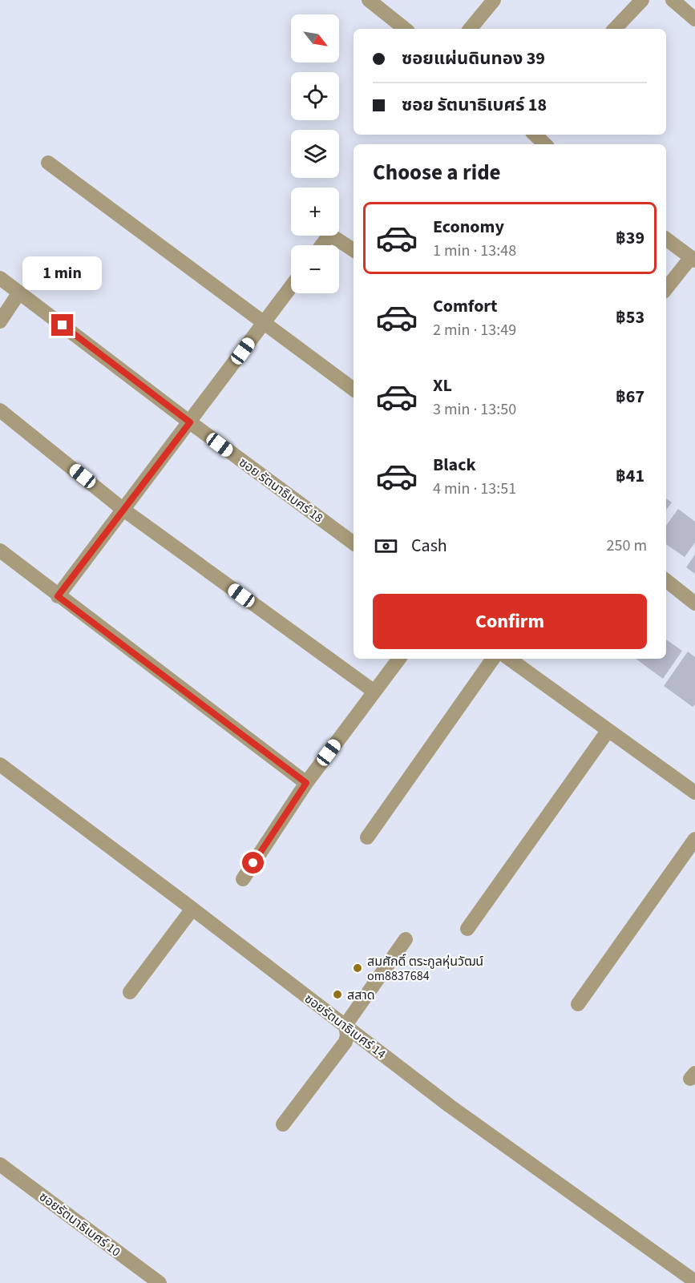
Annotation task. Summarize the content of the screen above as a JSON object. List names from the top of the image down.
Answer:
{
  "streets": {
    "street": ["ซอย รัตนาธิเบศร์ 18", "ซอยรัตนาธิเบศร์ 14", "ซอยรัตนาธิเบศร์ 10"]
  },
  "places": ["สมศักดิ์ ตระกูลหุ่นวัฒน์ om8837684", "สสาด"],
  "north": "bottom right",
  "page": {
    "map_buttons": ["+", "−"],
    "banner": ["ซอยแผ่นดินทอง 39", "ซอย รัตนาธิเบศร์ 18"],
    "heading": "Choose a ride",
    "list": [
      {
        "name": "Economy",
        "note": "1 min · 13:48",
        "value": "฿39"
      },
      {
        "name": "Comfort",
        "note": "2 min · 13:49",
        "value": "฿53"
      },
      {
        "name": "XL",
        "note": "3 min · 13:50",
        "value": "฿67"
      },
      {
        "name": "Black",
        "note": "4 min · 13:51",
        "value": "฿41"
      }
    ],
    "bubble": "1 min",
    "pay": ["Cash", "250 m"],
    "buttons": "Confirm"
  }
}
